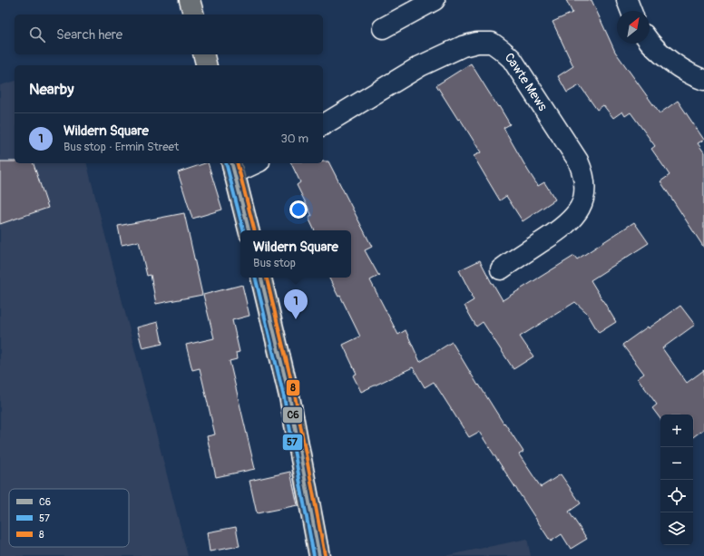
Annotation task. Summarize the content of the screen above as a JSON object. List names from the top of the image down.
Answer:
{
  "streets": {
    "street": ["Cawte Mews"]
  },
  "lines": ["transit line C6", "transit line 57", "transit line 8"],
  "legend": ["C6", "57", "8"],
  "north": "top right",
  "page": {
    "search": "Search here",
    "heading": "Nearby",
    "list": [
      {
        "mark": "1",
        "name": "Wildern Square",
        "note": "Bus stop · Ermin Street",
        "value": "30 m"
      }
    ],
    "popup": ["Wildern Square", "Bus stop"],
    "pins": "1",
    "map_buttons": ["+", "−"]
  }
}
